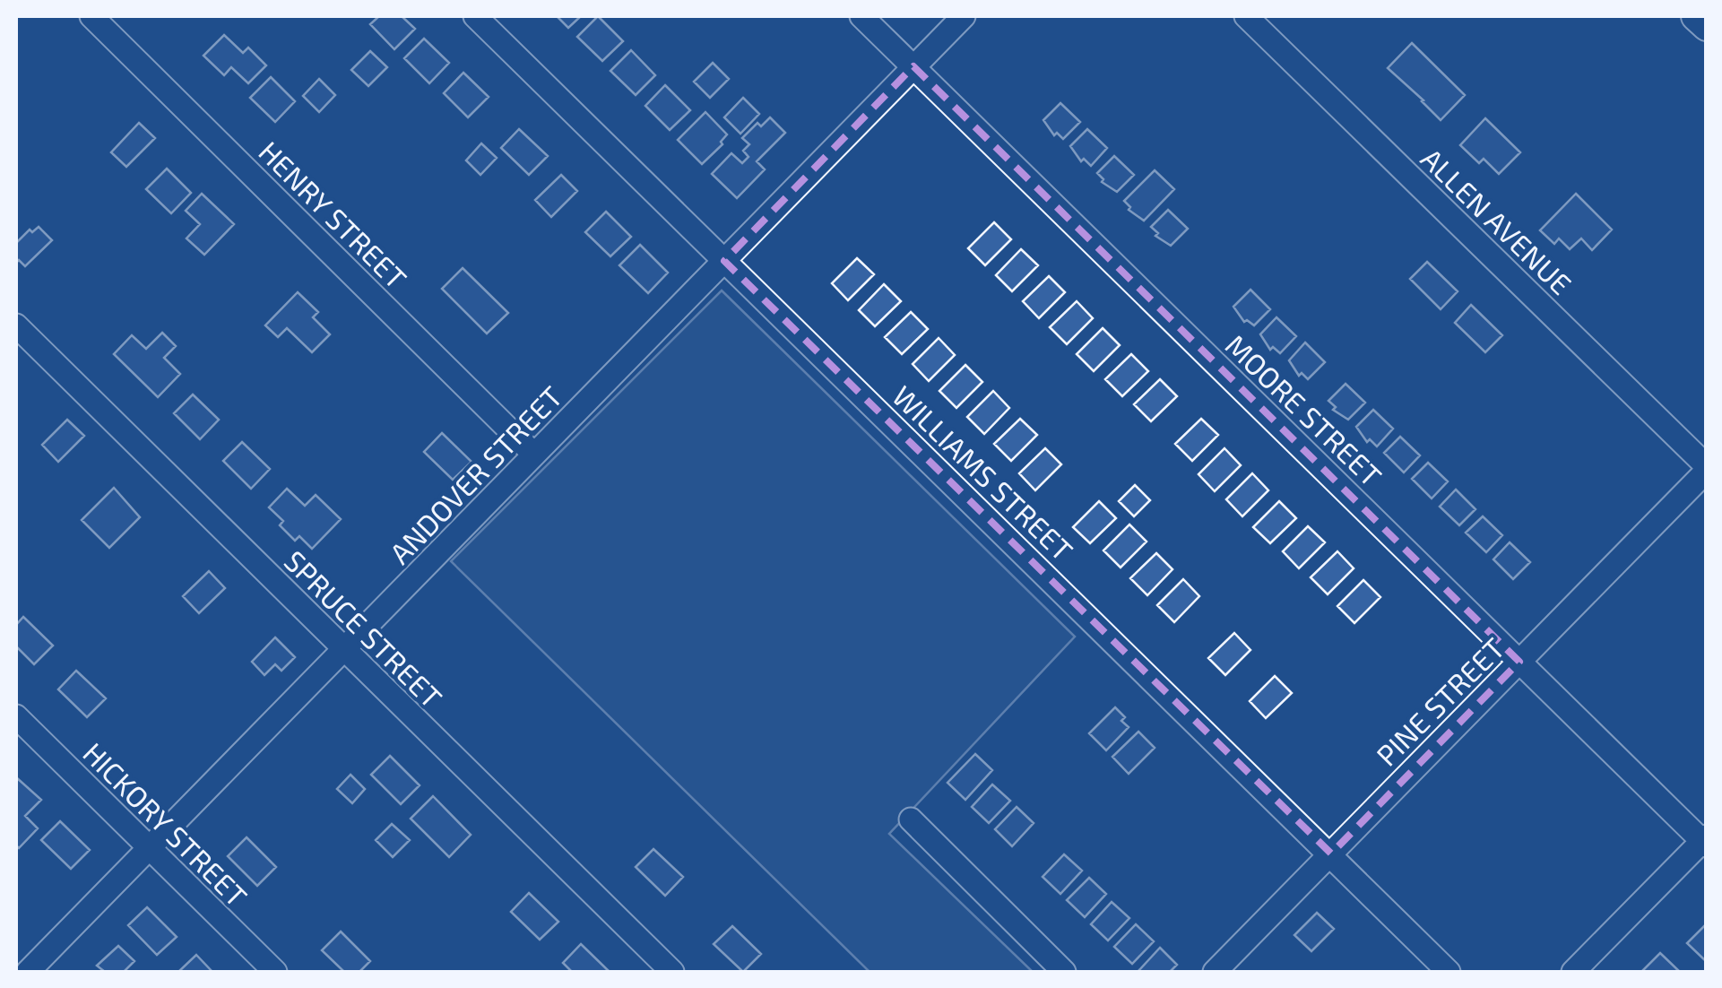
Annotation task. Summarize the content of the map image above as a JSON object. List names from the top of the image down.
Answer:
{
  "streets": {
    "street": [
      "HENRY STREET",
      "ALLEN AVENUE",
      "MOORE STREET",
      "WILLIAMS STREET",
      "ANDOVER STREET",
      "SPRUCE STREET",
      "PINE STREET",
      "HICKORY STREET"
    ]
  },
  "crossings": [
    ["HENRY STREET", "ANDOVER STREET"],
    ["ALLEN AVENUE", "PINE STREET"],
    ["MOORE STREET", "ANDOVER STREET"],
    ["MOORE STREET", "PINE STREET"],
    ["WILLIAMS STREET", "ANDOVER STREET"],
    ["WILLIAMS STREET", "PINE STREET"],
    ["ANDOVER STREET", "SPRUCE STREET"],
    ["ANDOVER STREET", "HICKORY STREET"]
  ]
}
